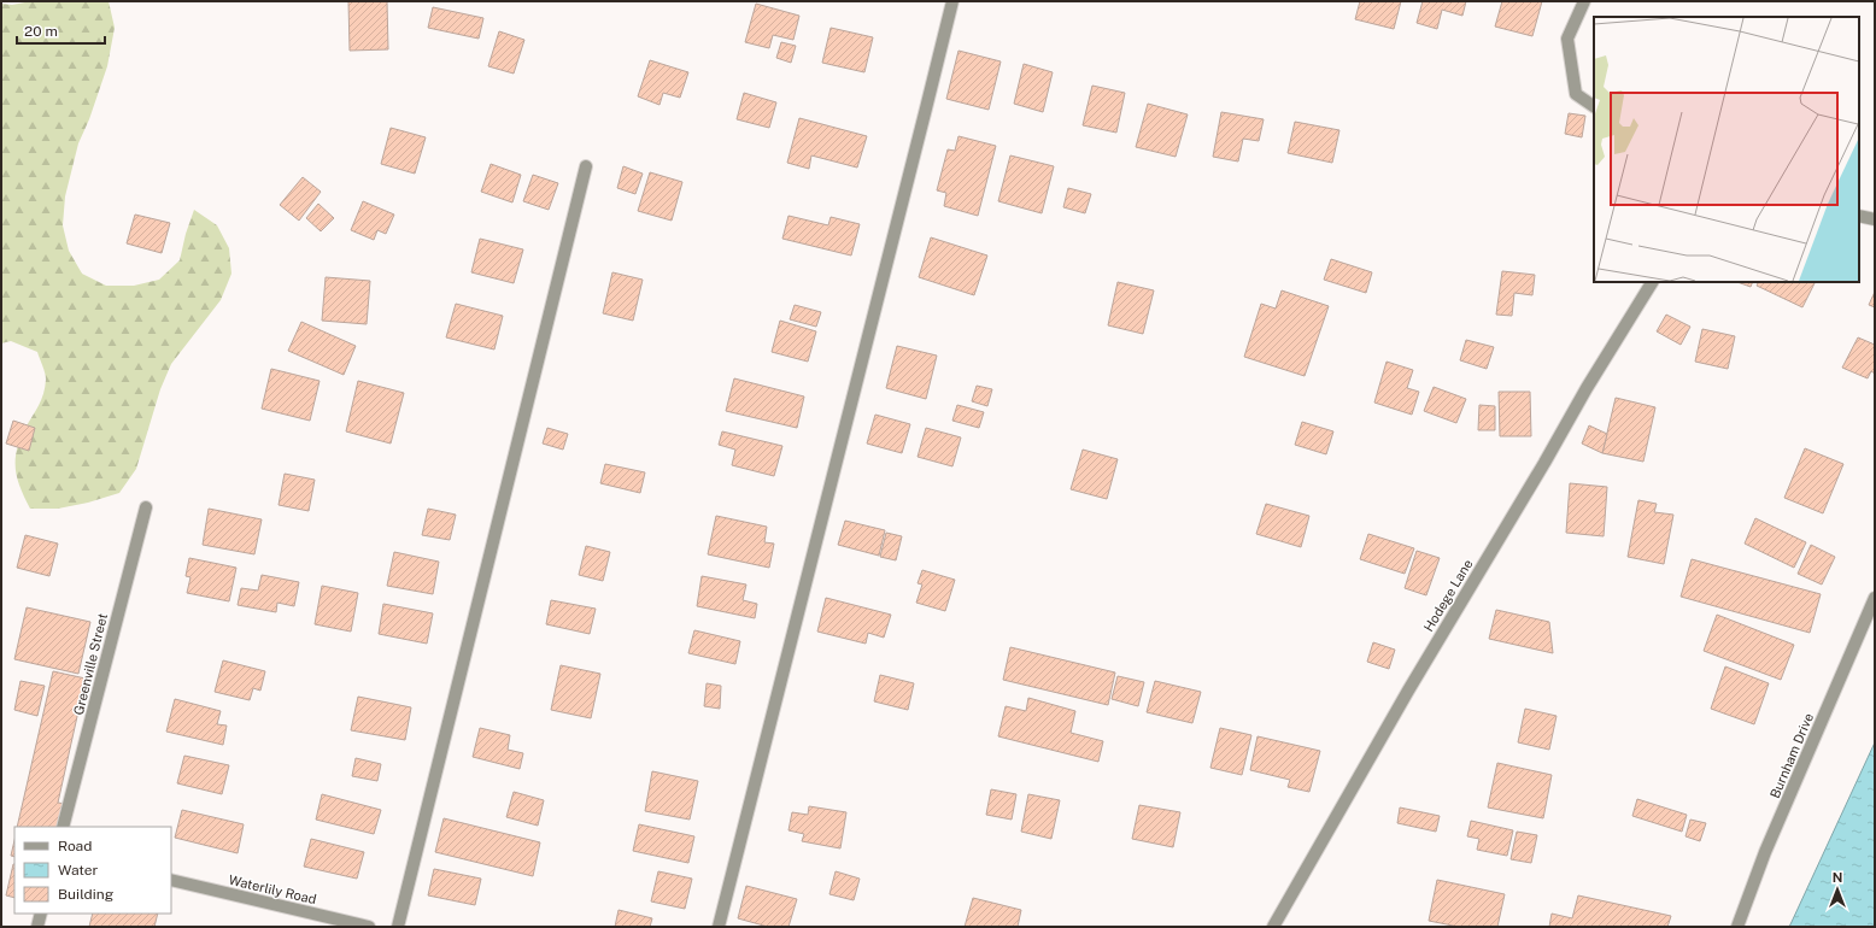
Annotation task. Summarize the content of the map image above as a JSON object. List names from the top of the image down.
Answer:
{
  "streets": {
    "street": [
      "Hodege Lane",
      "Greenville Street",
      "Burnham Drive",
      "Waterlily Road"
    ]
  },
  "legend": ["Road", "Water", "Building"],
  "scale_bar": "20 m",
  "north": "top"
}
